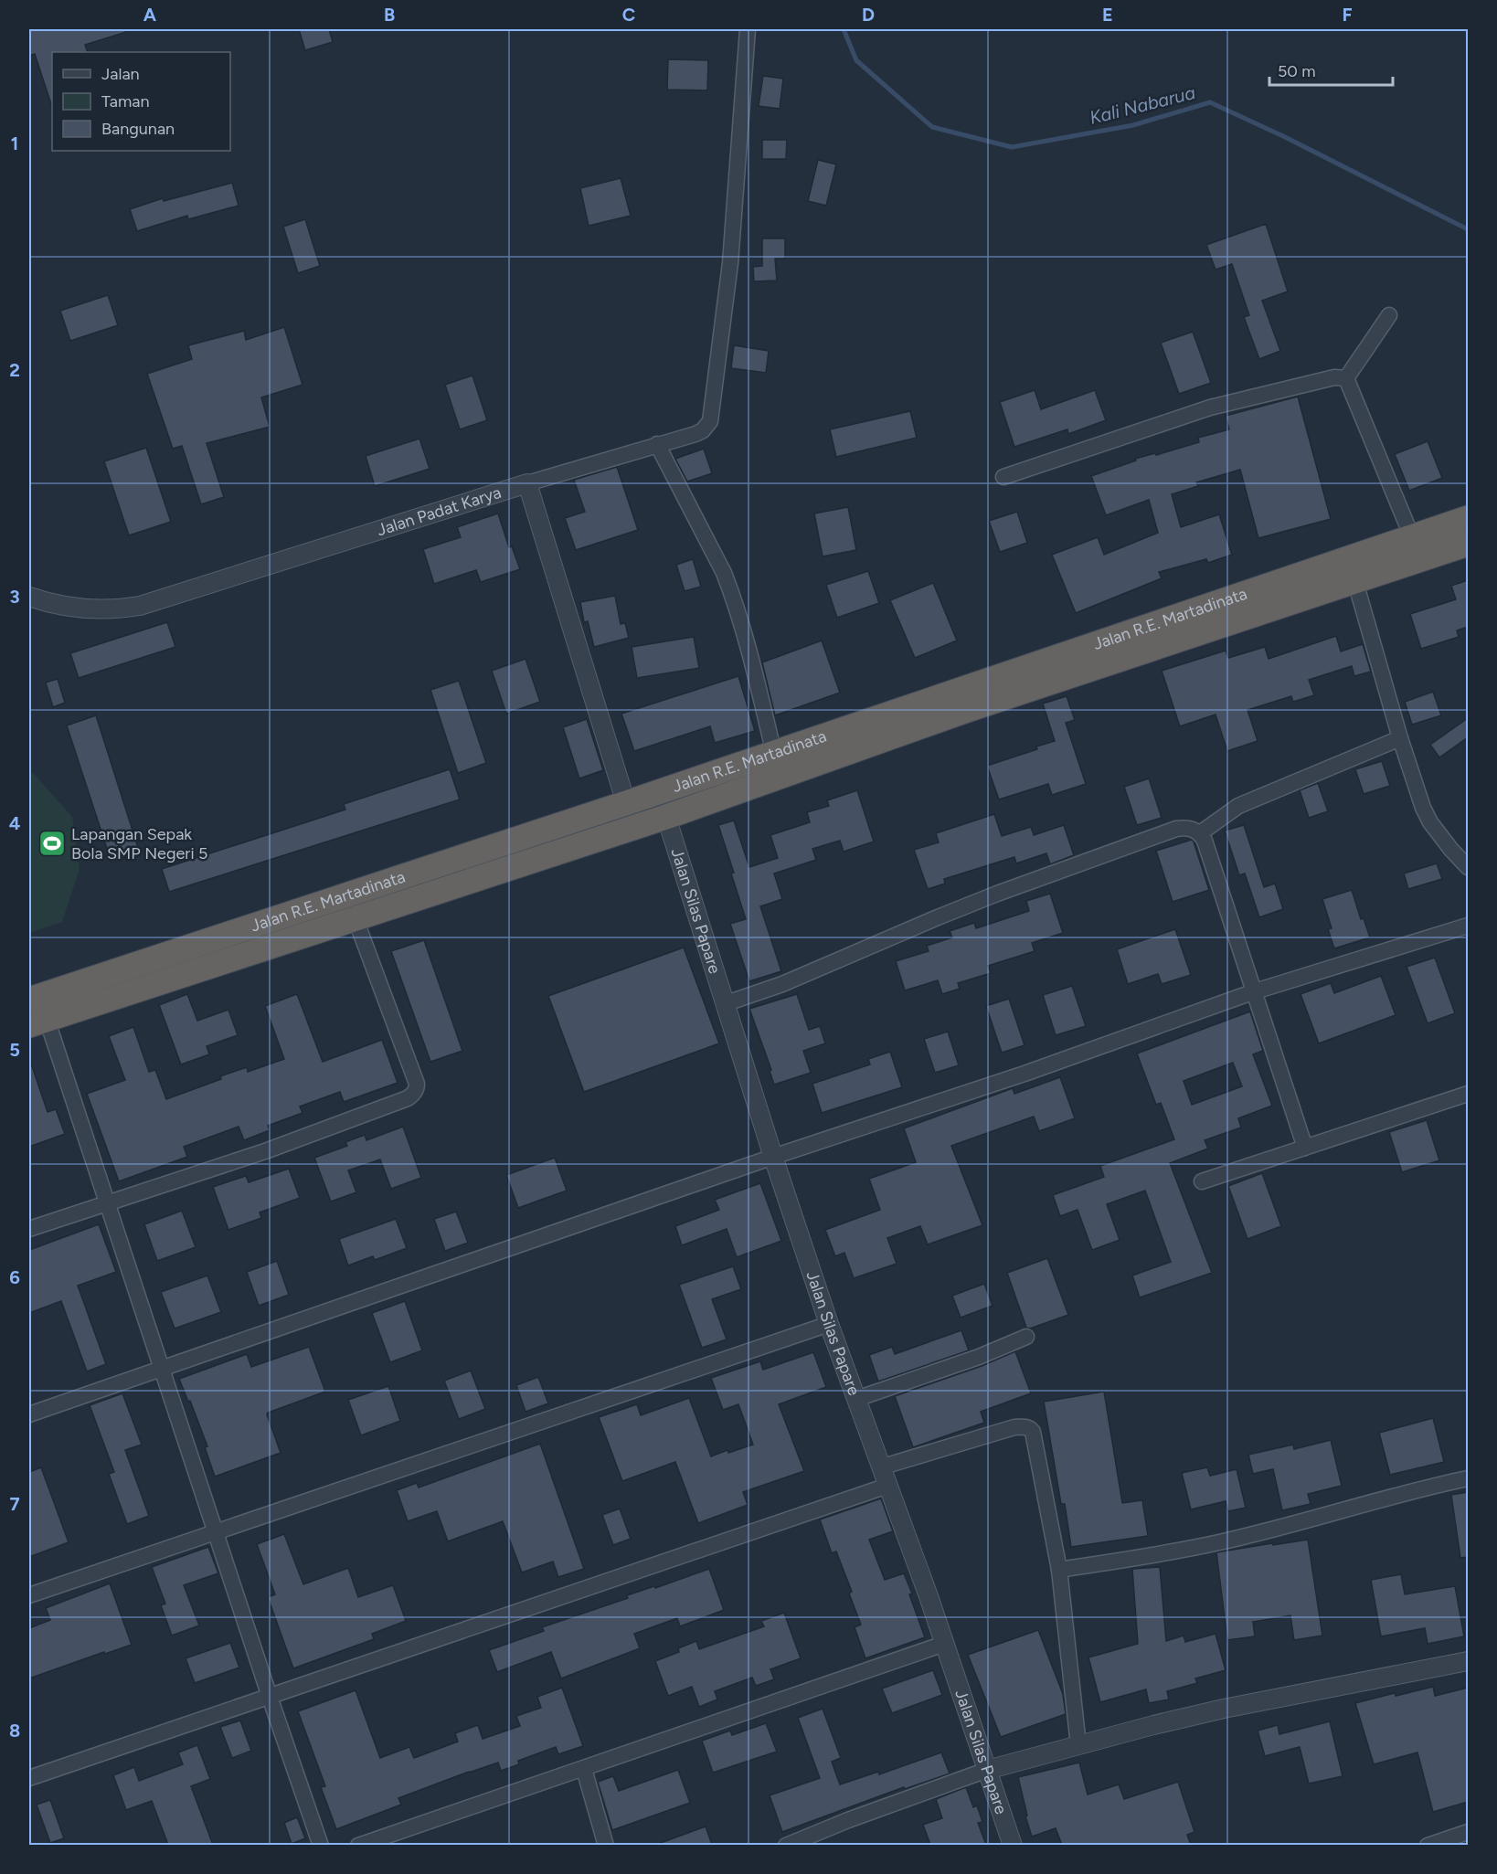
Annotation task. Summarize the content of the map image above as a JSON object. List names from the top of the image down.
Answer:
{
  "streets": {
    "highway": ["Jalan R.E. Martadinata"],
    "street": ["Jalan Padat Karya", "Jalan Silas Papare"]
  },
  "crossings": [
    ["Jalan R.E. Martadinata", "Jalan Silas Papare"]
  ],
  "water": ["Kali Nabarua"],
  "places": {
    "sports": ["Lapangan Sepak Bola SMP Negeri 5"]
  },
  "legend": ["Jalan", "Taman", "Bangunan"],
  "scale_bar": "50 m",
  "grid": {
    "columns": [
      "A",
      "B",
      "C",
      "D",
      "E",
      "F"
    ],
    "rows": [
      "1",
      "2",
      "3",
      "4",
      "5",
      "6",
      "7",
      "8"
    ]
  }
}
